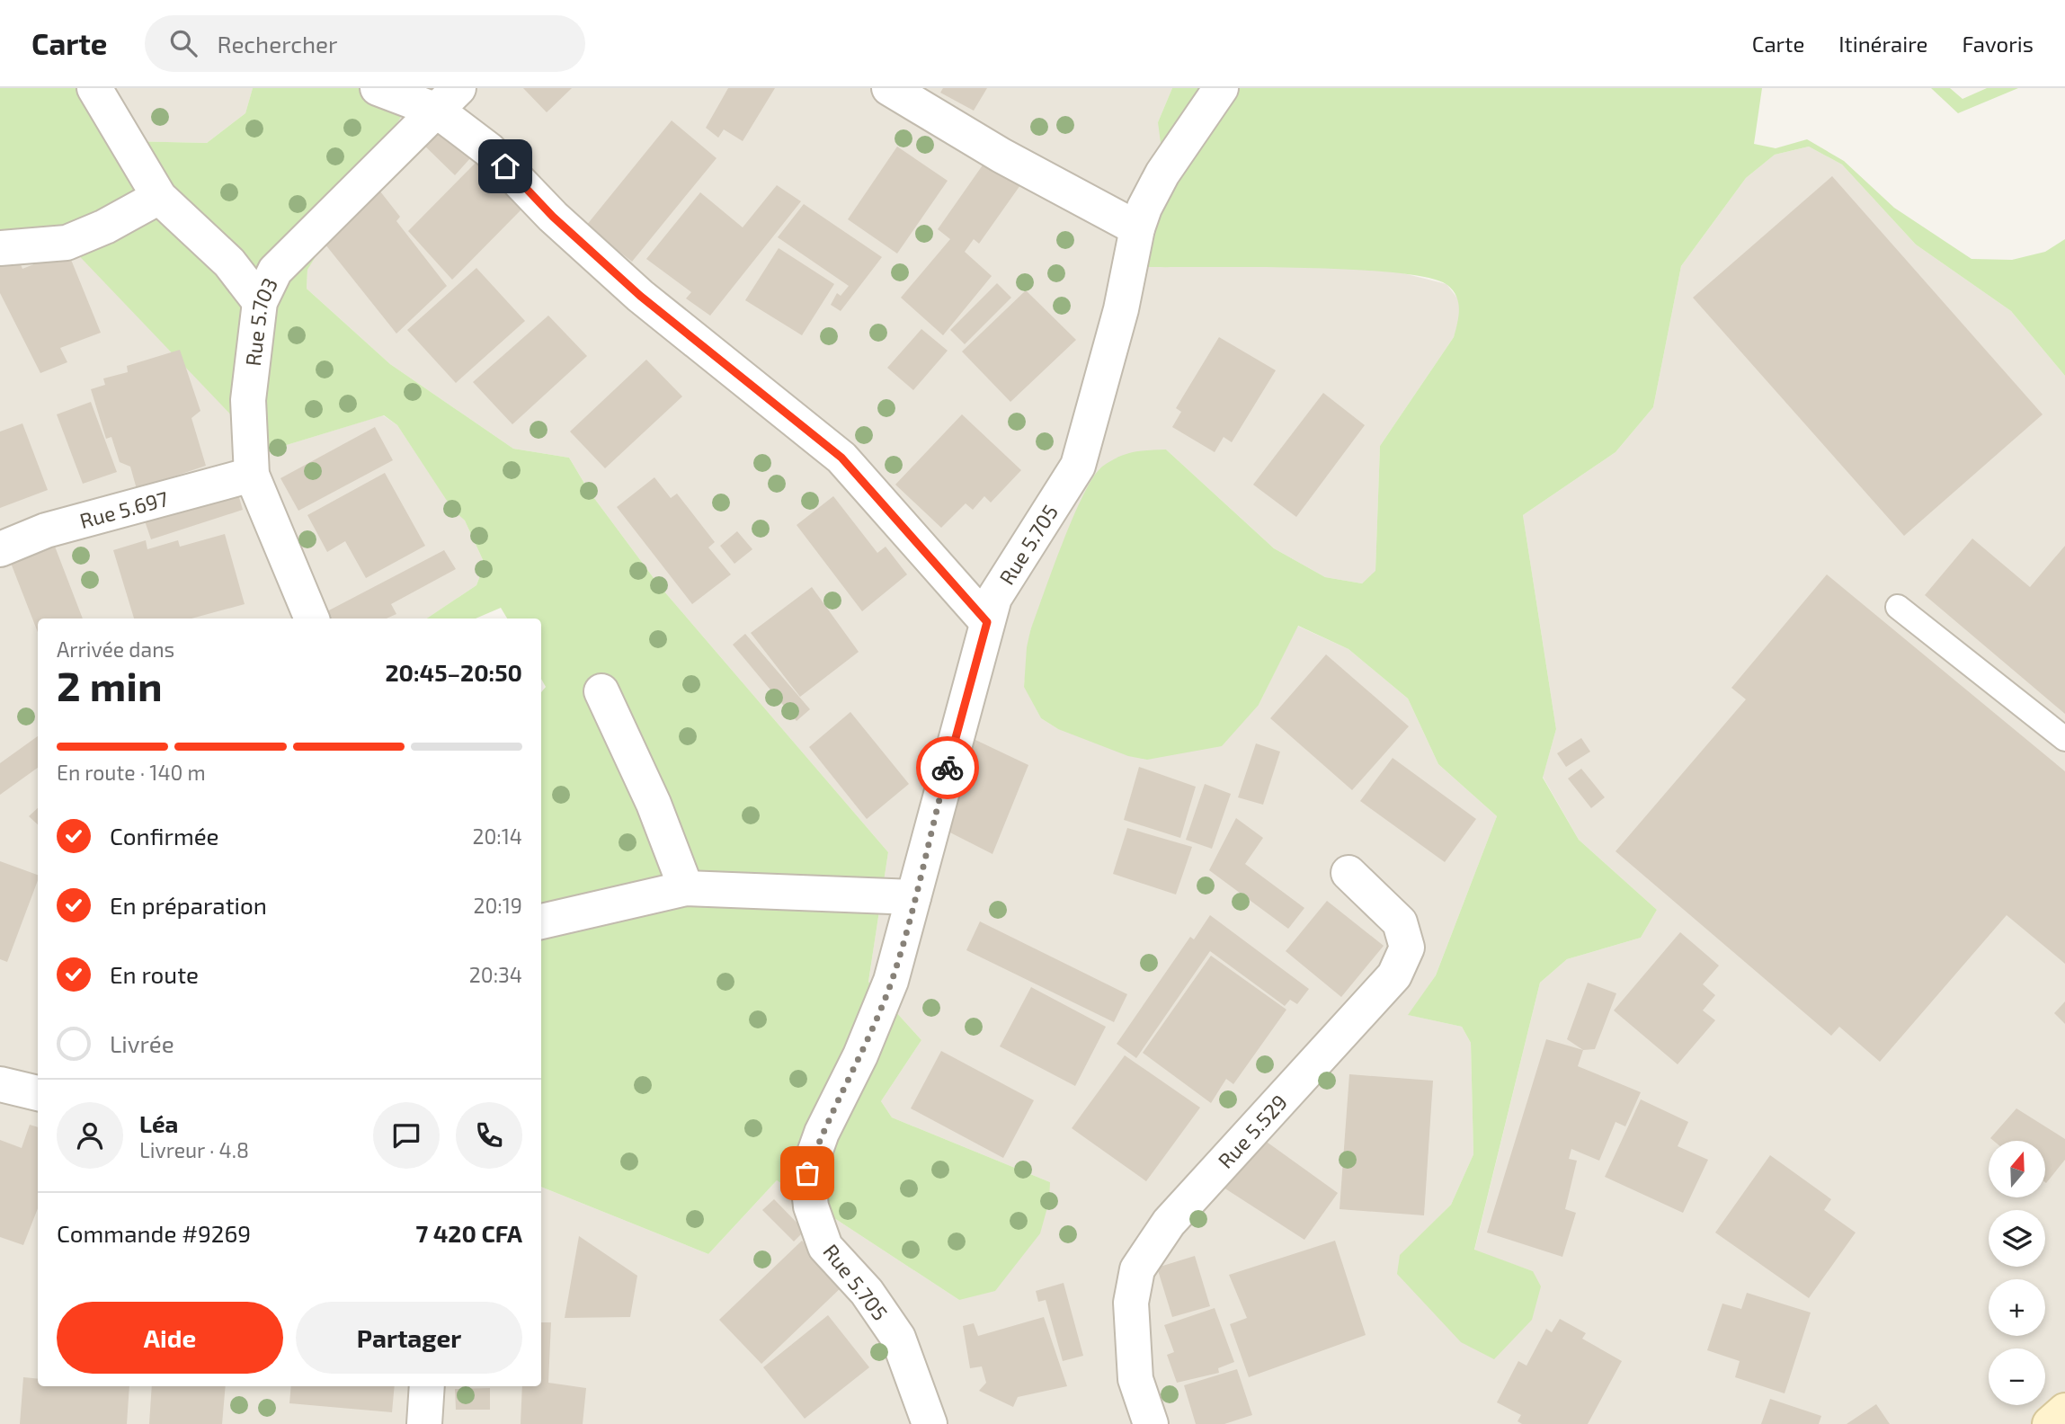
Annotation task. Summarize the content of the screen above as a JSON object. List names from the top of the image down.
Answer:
{
  "streets": {
    "street": [
      "Rue 5.703",
      "Rue 5.697",
      "Rue 5.705",
      "Rue 5.529"
    ]
  },
  "crossings": [
    ["Rue 5.703", "Rue 5.697"]
  ],
  "north": "top",
  "page": {
    "header": "Carte",
    "search": "Rechercher",
    "nav": ["Carte", "Itinéraire", "Favoris"],
    "heading": ["2 min", "Arrivée dans", "20:45–20:50"],
    "panel": [
      "Léa",
      "Livreur · 4.8",
      "Commande #9269",
      "7 420 CFA"
    ],
    "bar": "En route · 140 m",
    "list": [
      ["Confirmée", "20:14"],
      ["En préparation", "20:19"],
      ["En route", "20:34"],
      "Livrée"
    ],
    "map_buttons": ["+", "−"],
    "buttons": ["Aide", "Partager"]
  }
}
